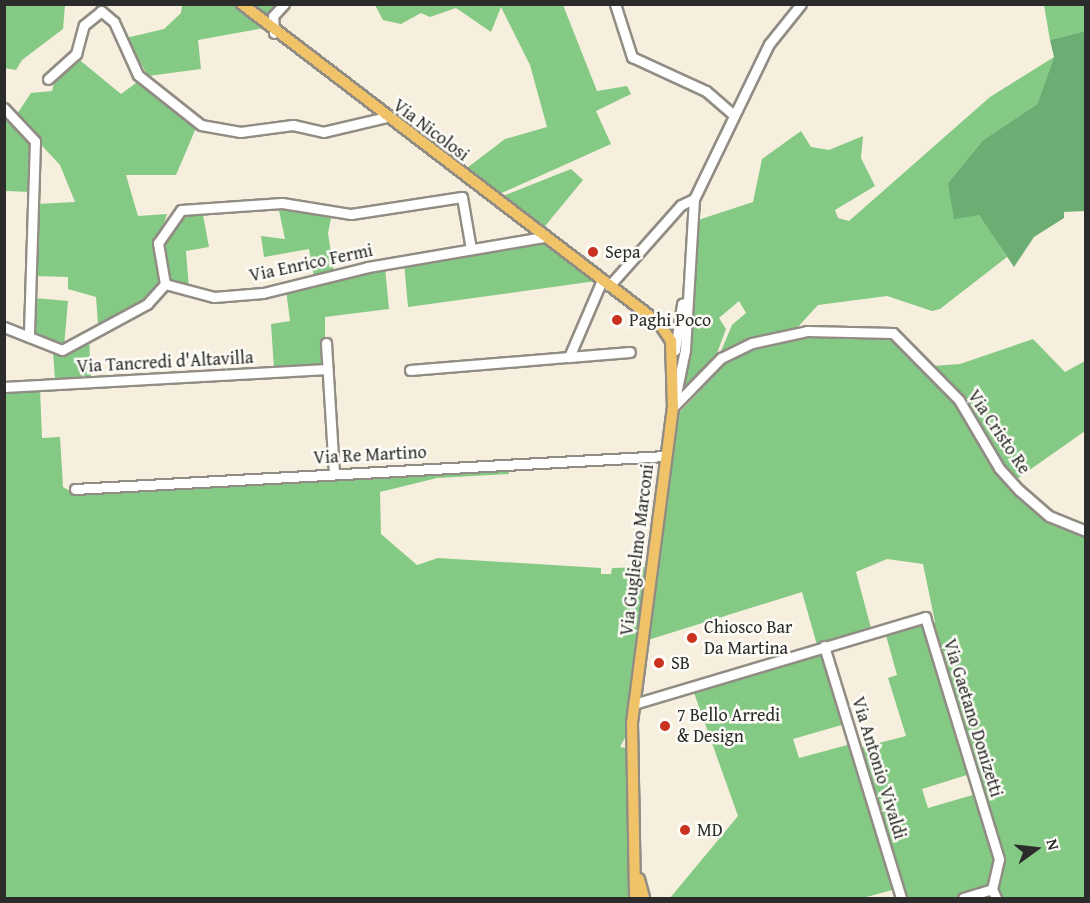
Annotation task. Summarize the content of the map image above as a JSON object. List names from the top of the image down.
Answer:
{
  "streets": {
    "main road": ["Via Nicolosi", "Via Guglielmo Marconi"],
    "street": [
      "Via Enrico Fermi",
      "Via Tancredi d'Altavilla",
      "Via Cristo Re",
      "Via Re Martino",
      "Via Gaetano Donizetti",
      "Via Antonio Vivaldi"
    ]
  },
  "crossings": [
    ["Via Nicolosi", "Via Enrico Fermi"],
    ["Via Nicolosi", "Via Guglielmo Marconi"],
    ["Via Cristo Re", "Via Guglielmo Marconi"],
    ["Via Re Martino", "Via Guglielmo Marconi"],
    ["Via Gaetano Donizetti", "Via Antonio Vivaldi"]
  ],
  "places": [
    "Sepa",
    "Paghi Poco",
    "Chiosco Bar Da Martina",
    "SB",
    "7 Bello Arredi & Design",
    "MD"
  ],
  "north": "right"
}
